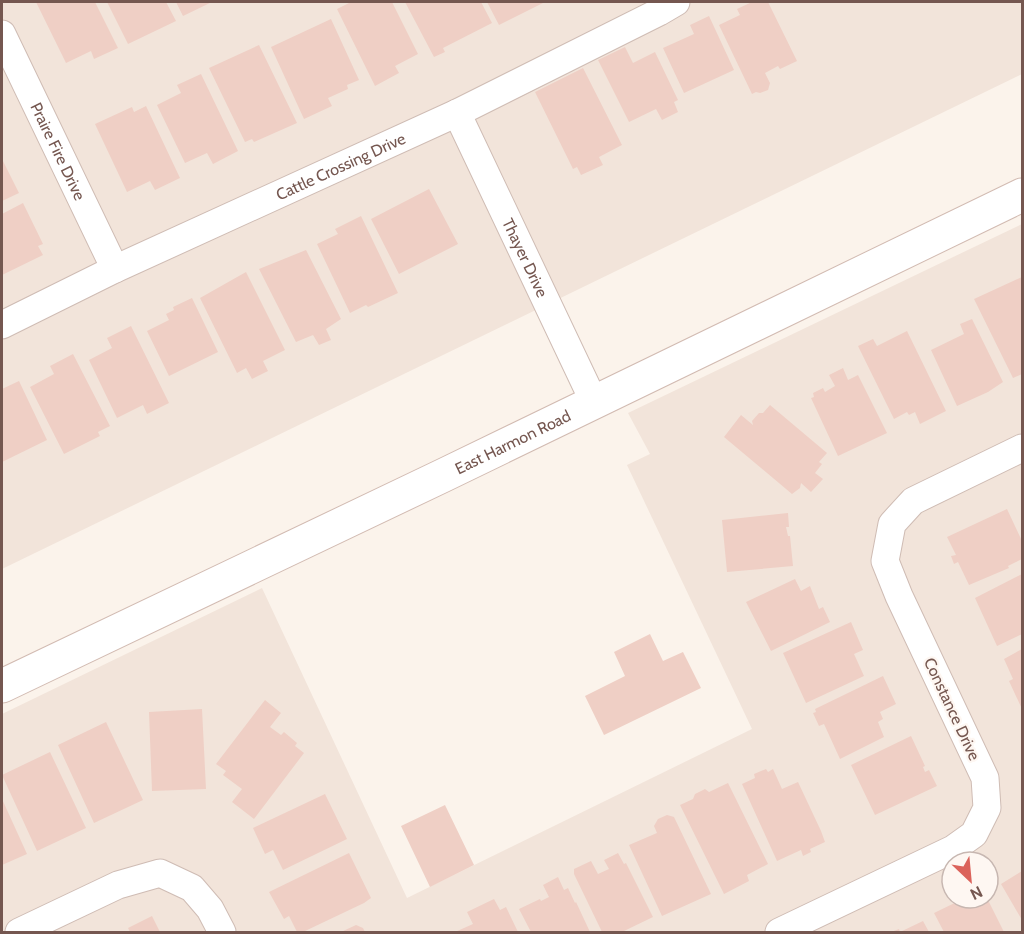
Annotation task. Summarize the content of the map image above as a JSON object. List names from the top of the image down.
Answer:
{
  "streets": {
    "main road": ["East Harmon Road"],
    "street": [
      "Praire Fire Drive",
      "Cattle Crossing Drive",
      "Thayer Drive",
      "Constance Drive"
    ]
  },
  "crossings": [
    ["Praire Fire Drive", "Cattle Crossing Drive"],
    ["Cattle Crossing Drive", "Thayer Drive"],
    ["Thayer Drive", "East Harmon Road"]
  ],
  "north": "bottom right"
}
